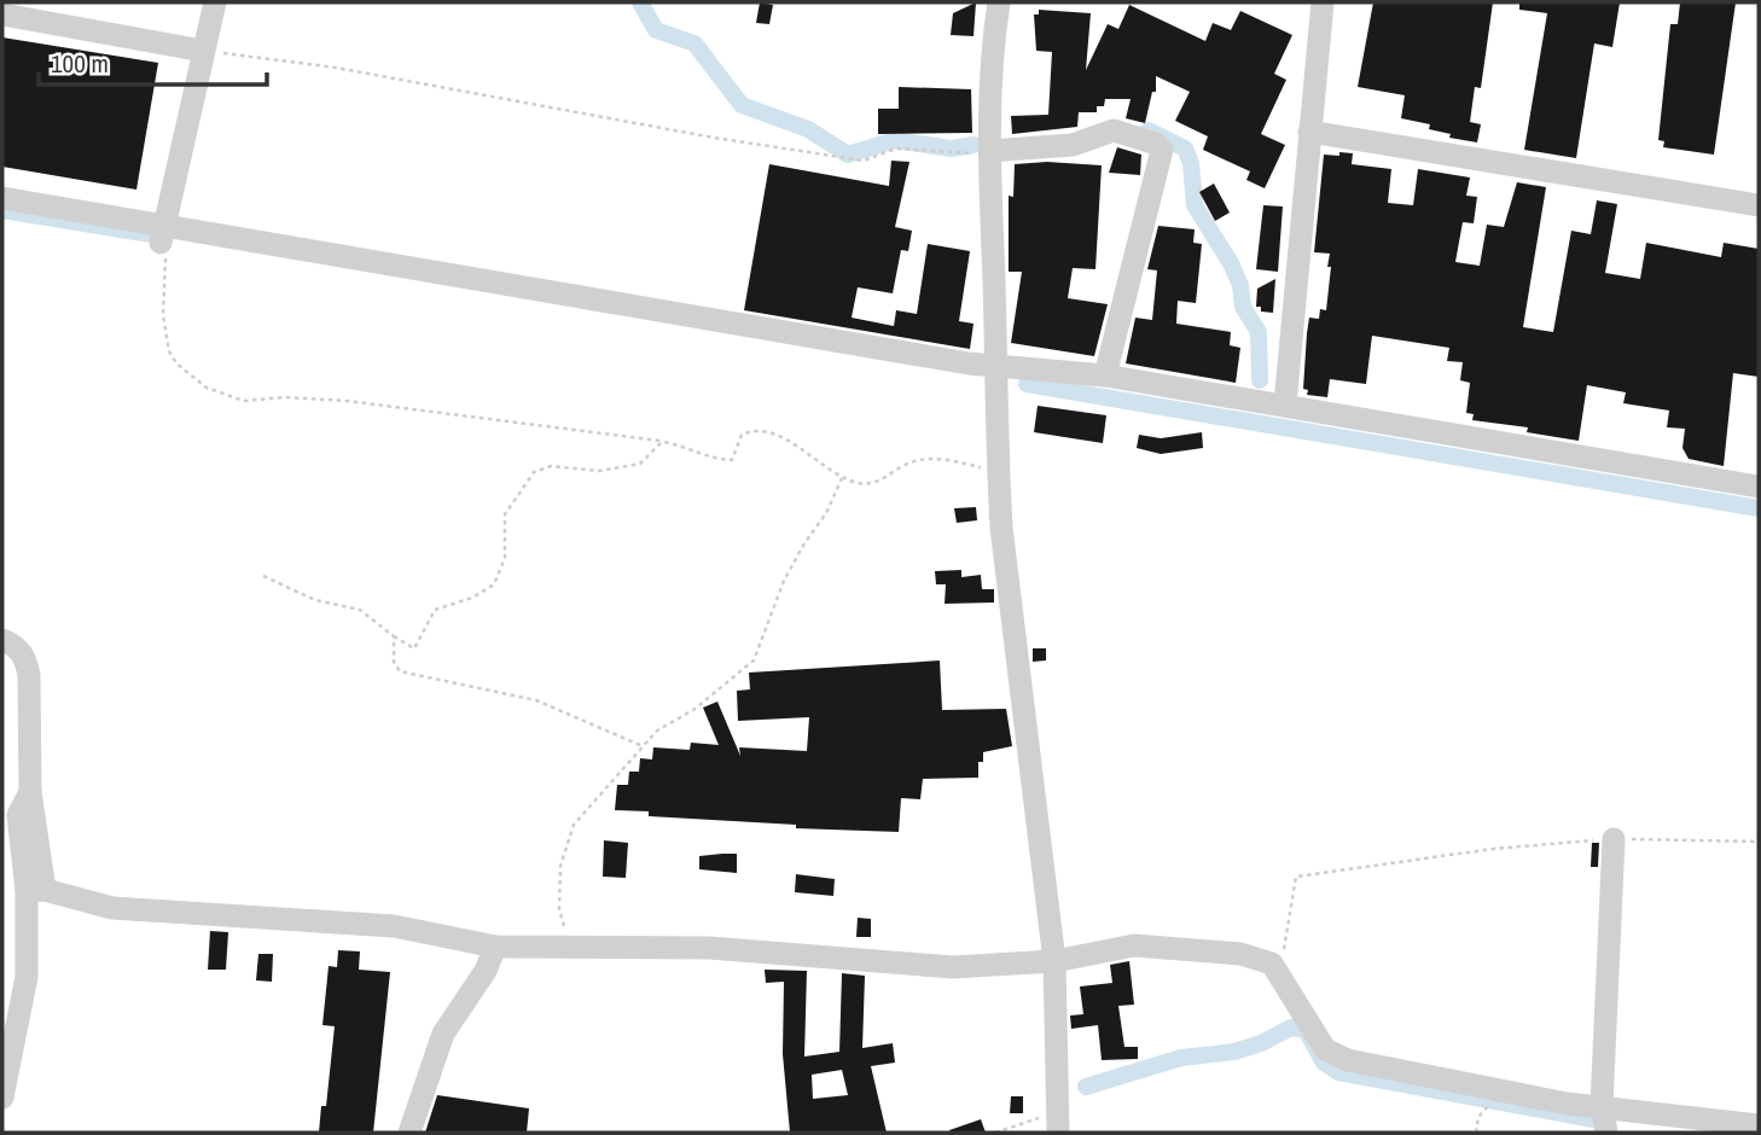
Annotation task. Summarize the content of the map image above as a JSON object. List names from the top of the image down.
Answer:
{
  "scale_bar": "100 m"
}
